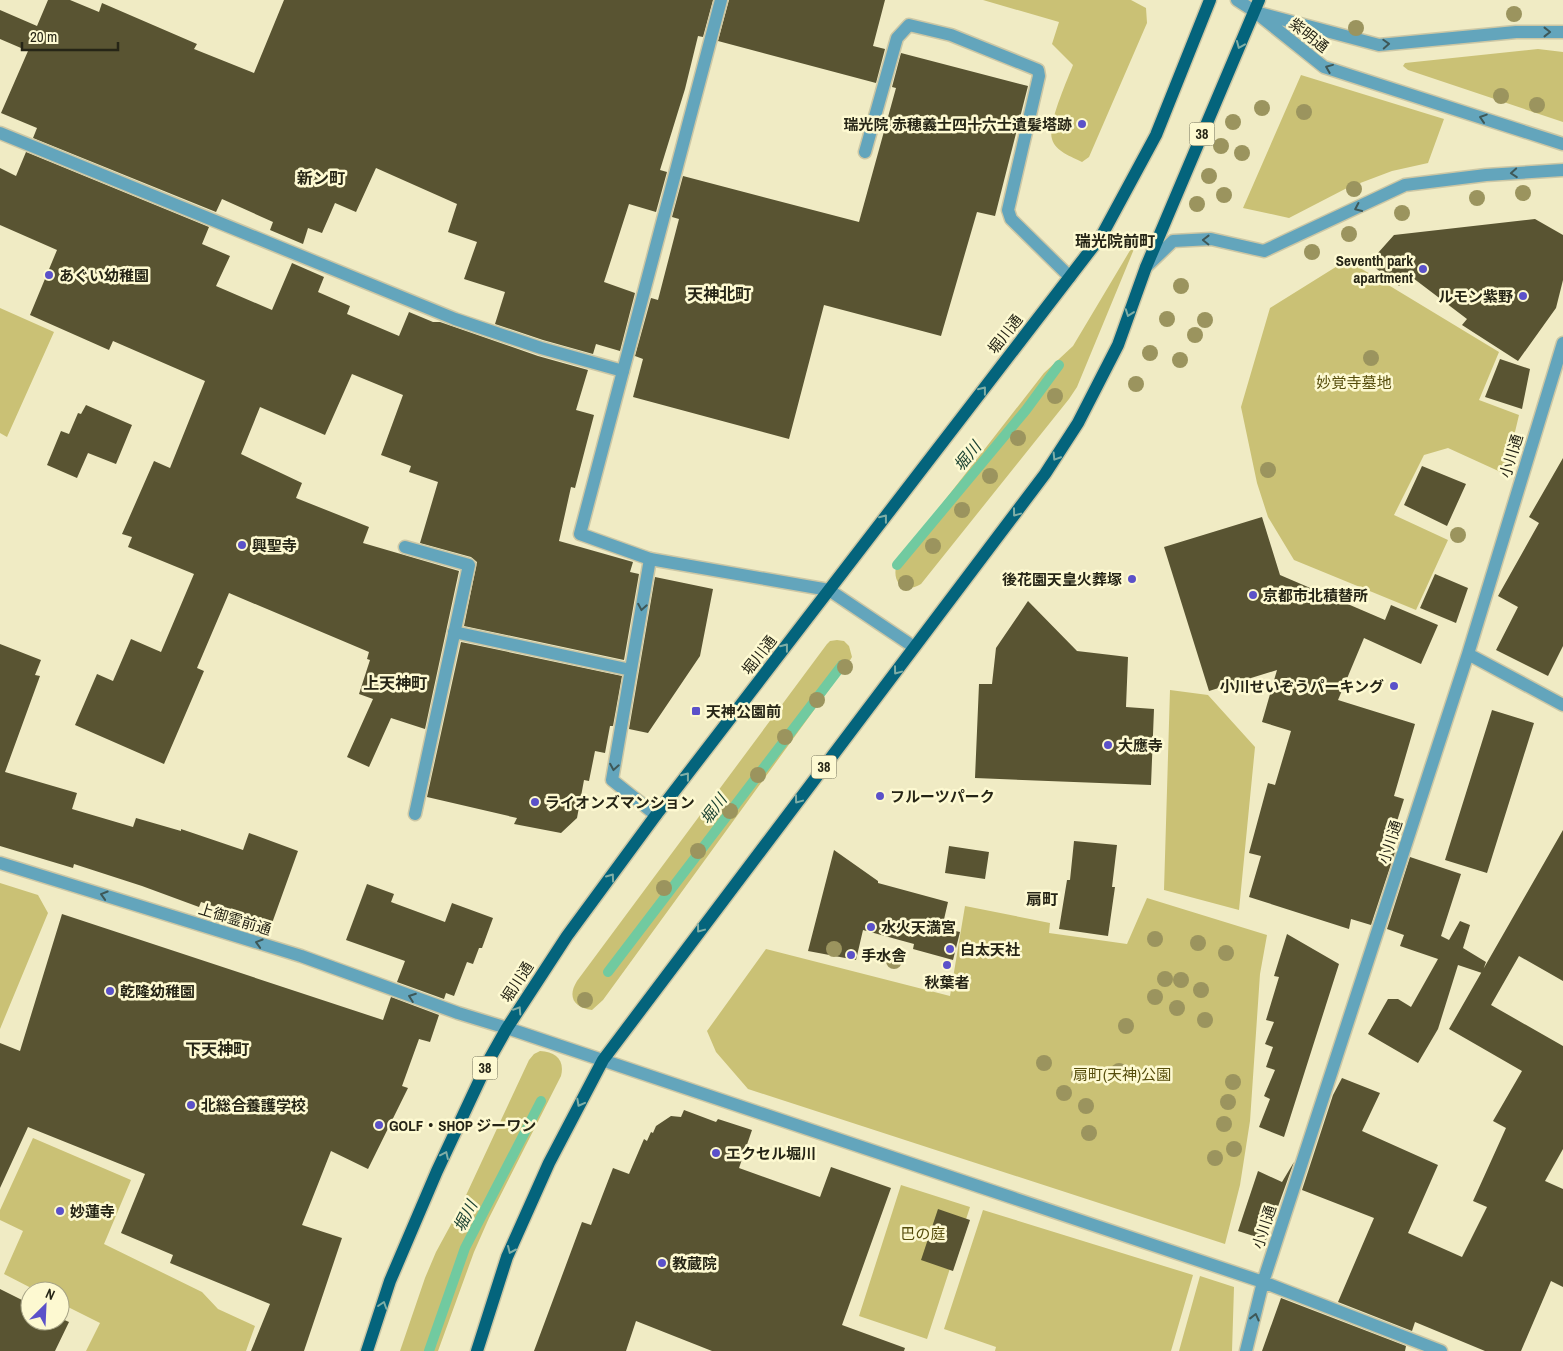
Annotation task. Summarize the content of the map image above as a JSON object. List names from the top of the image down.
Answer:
{
  "streets": {
    "main road": ["38", "堀川通"],
    "street": ["紫明通", "小川通", "上御霊前通"]
  },
  "crossings": [
    ["紫明通", "38"],
    ["38", "上御霊前通"],
    ["堀川通", "上御霊前通"],
    ["小川通", "上御霊前通"]
  ],
  "one_way": ["上御霊前通"],
  "districts": [
    "新ン町",
    "瑞光院前町",
    "天神北町",
    "上天神町",
    "扇町",
    "下天神町"
  ],
  "water": ["堀川"],
  "parks": ["妙覚寺墓地", "扇町(天神)公園", "巴の庭"],
  "places": {
    "other": [
      "瑞光院 赤穂義士四十六士遺髪塔跡",
      "Seventh park apartment",
      "あぐい幼稚園",
      "ルモン紫野",
      "興聖寺",
      "後花園天皇火葬塚",
      "京都市北積替所",
      "小川せいぞうパーキング",
      "大應寺",
      "フルーツパーク",
      "ライオンズマンション",
      "水火天満宮",
      "白太天社",
      "手水舎",
      "秋葉者",
      "乾隆幼稚園",
      "北総合養護学校",
      "GOLF・SHOP ジーワン",
      "エクセル堀川",
      "妙蓮寺",
      "教蔵院"
    ],
    "transit": ["天神公園前"]
  },
  "scale_bar": "20 m",
  "north": "top right"
}
